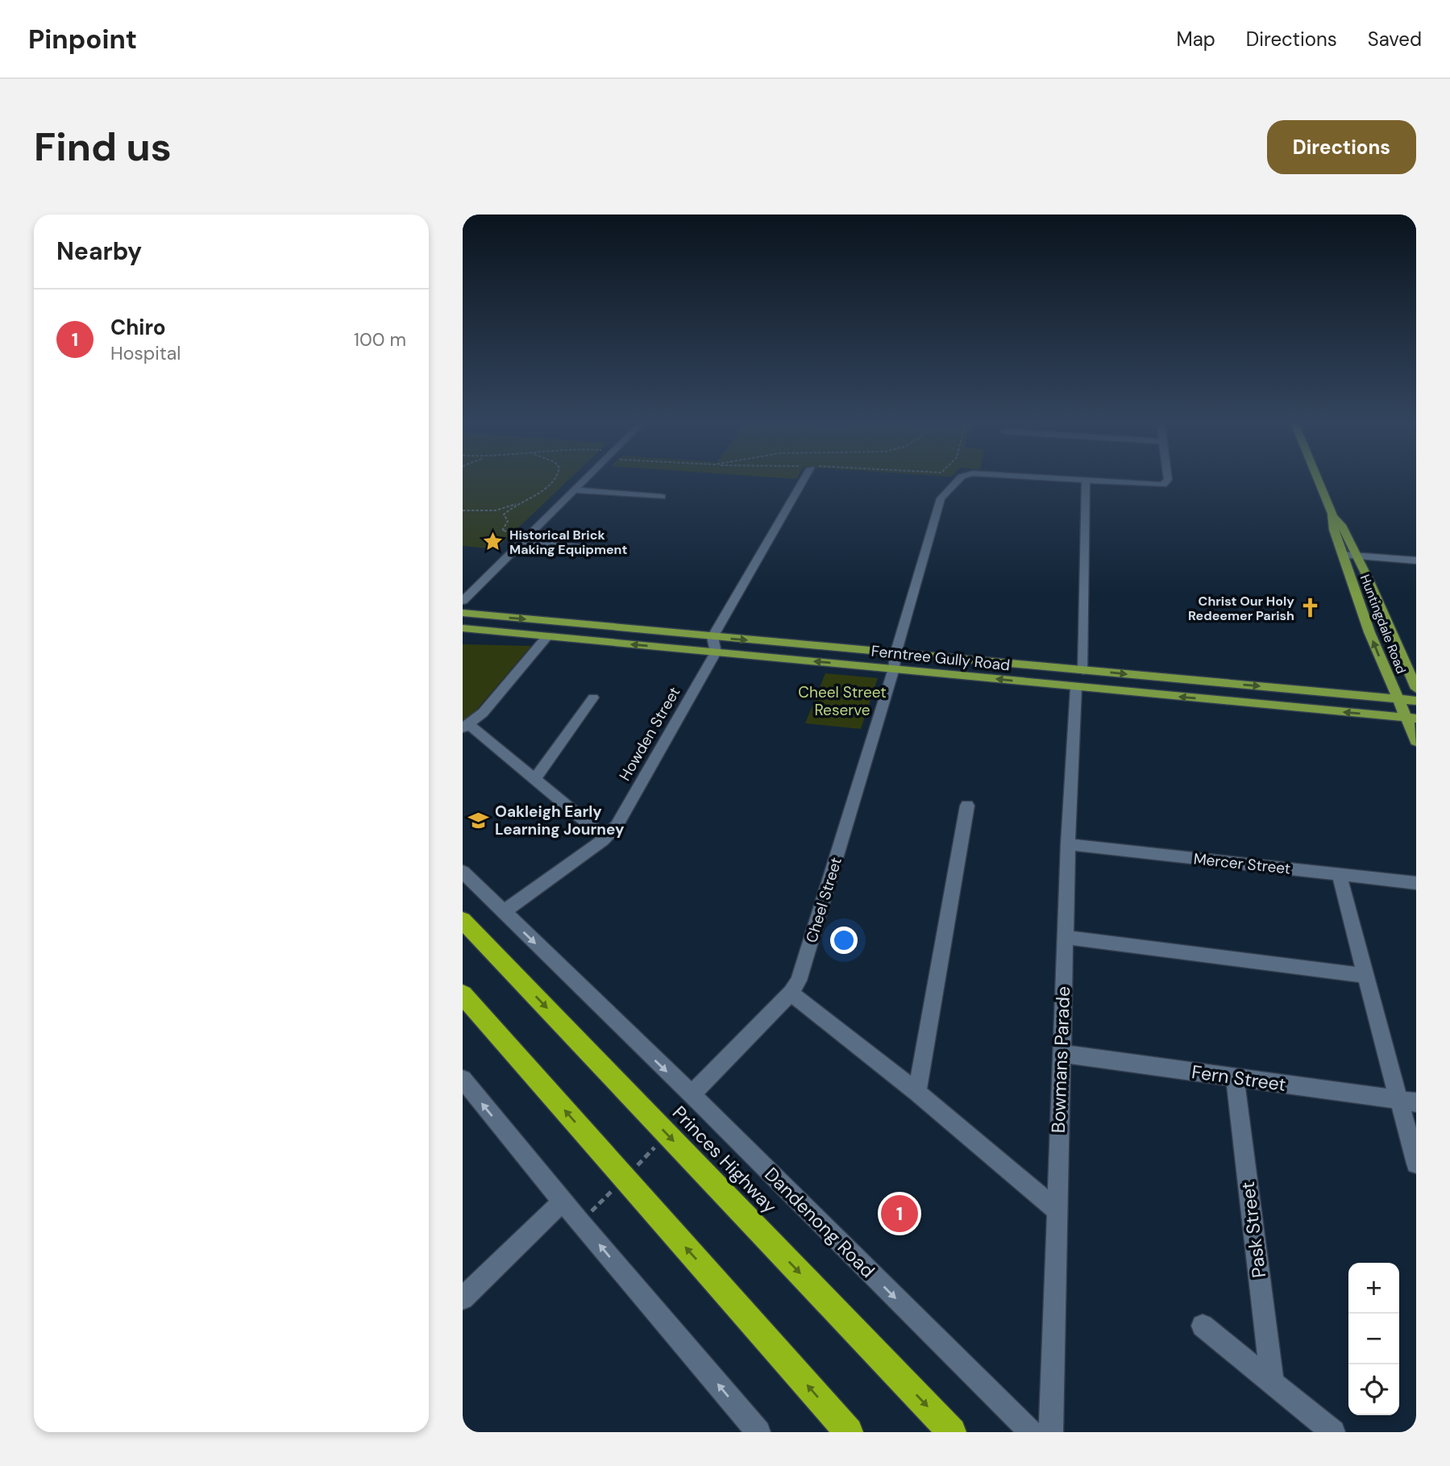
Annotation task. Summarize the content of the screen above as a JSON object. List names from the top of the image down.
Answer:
{
  "streets": {
    "highway": ["Princes Highway"],
    "main road": ["Huntingdale Road", "Ferntree Gully Road"],
    "street": [
      "Howden Street",
      "Mercer Street",
      "Cheel Street",
      "Bowmans Parade",
      "Fern Street",
      "Dandenong Road",
      "Pask Street"
    ]
  },
  "crossings": [
    ["Huntingdale Road", "Ferntree Gully Road"],
    ["Ferntree Gully Road", "Howden Street"],
    ["Ferntree Gully Road", "Cheel Street"],
    ["Ferntree Gully Road", "Bowmans Parade"],
    ["Howden Street", "Dandenong Road"],
    ["Mercer Street", "Bowmans Parade"],
    ["Cheel Street", "Dandenong Road"],
    ["Bowmans Parade", "Fern Street"],
    ["Fern Street", "Pask Street"]
  ],
  "one_way": ["Dandenong Road"],
  "parks": ["Cheel Street Reserve"],
  "places": {
    "place": ["Historical Brick Making Equipment"],
    "church": ["Christ Our Holy Redeemer Parish"],
    "school or university": ["Oakleigh Early Learning Journey"]
  },
  "page": {
    "header": "Pinpoint",
    "nav": ["Map", "Directions", "Saved"],
    "buttons": "Directions",
    "title": "Find us",
    "heading": "Nearby",
    "list": [
      {
        "mark": "1",
        "name": "Chiro",
        "note": "Hospital",
        "value": "100 m"
      }
    ],
    "pins": "1",
    "map_buttons": ["+", "−"]
  }
}
